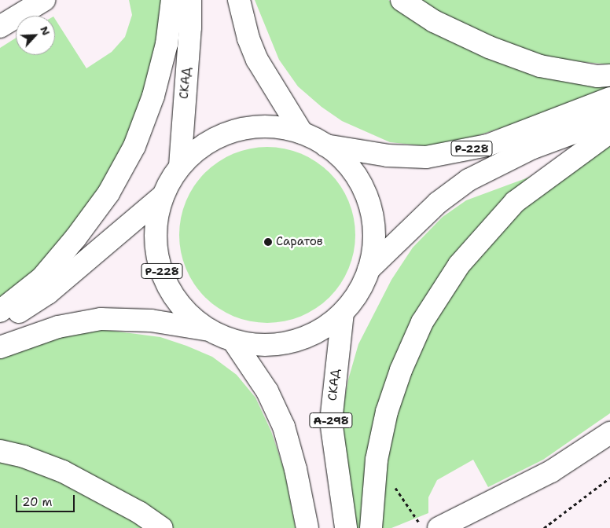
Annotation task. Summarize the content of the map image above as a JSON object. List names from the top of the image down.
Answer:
{
  "streets": {
    "main road": ["СКАД", "Р-228", "А-298"]
  },
  "crossings": [
    ["СКАД", "Р-228"]
  ],
  "places": ["Саратов"],
  "scale_bar": "20 m",
  "north": "top right"
}
